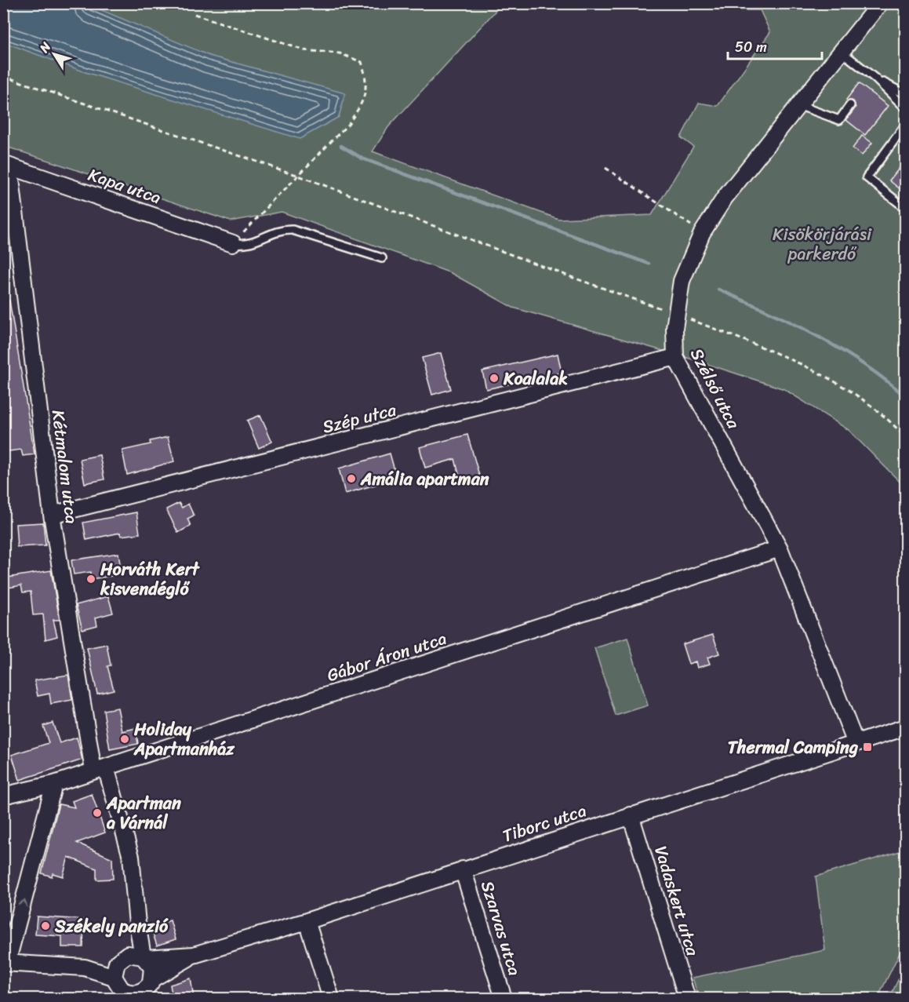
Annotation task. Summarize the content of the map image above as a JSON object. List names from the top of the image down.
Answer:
{
  "streets": {
    "street": [
      "Kapa utca",
      "Szélső utca",
      "Szép utca",
      "Kétmalom utca",
      "Gábor Áron utca",
      "Tiborc utca",
      "Vadaskert utca",
      "Szarvas utca"
    ]
  },
  "crossings": [
    ["Kapa utca", "Kétmalom utca"],
    ["Szélső utca", "Szép utca"],
    ["Szélső utca", "Gábor Áron utca"],
    ["Szélső utca", "Tiborc utca"],
    ["Szép utca", "Kétmalom utca"],
    ["Kétmalom utca", "Gábor Áron utca"],
    ["Kétmalom utca", "Tiborc utca"],
    ["Tiborc utca", "Vadaskert utca"],
    ["Tiborc utca", "Szarvas utca"]
  ],
  "parks": ["Kisökörjárási parkerdő"],
  "places": {
    "other": [
      "Koalalak",
      "Amália apartman",
      "Horváth Kert kisvendéglő",
      "Holiday Apartmanház",
      "Apartman a Várnál",
      "Székely panzió"
    ],
    "transit": ["Thermal Camping"]
  },
  "scale_bar": "50 m",
  "north": "top left"
}
